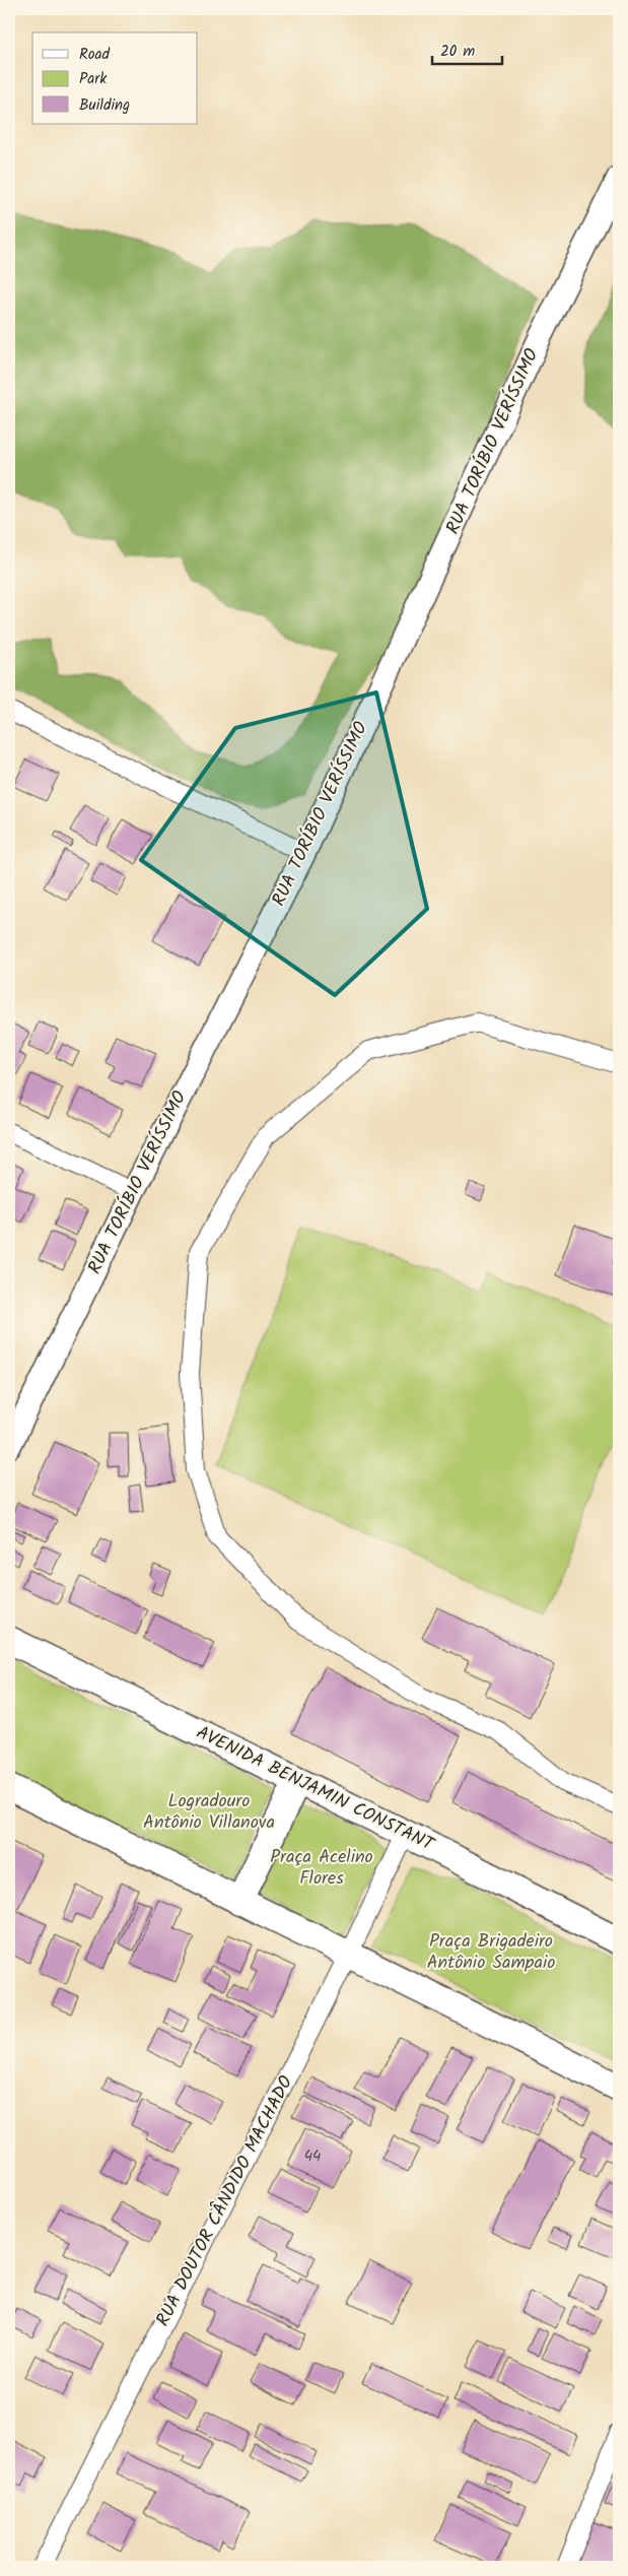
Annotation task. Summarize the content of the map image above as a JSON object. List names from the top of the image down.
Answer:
{
  "streets": {
    "main road": ["AVENIDA BENJAMIN CONSTANT"],
    "street": ["RUA TORÍBIO VERÍSSIMO", "RUA DOUTOR CÂNDIDO MACHADO"]
  },
  "crossings": [
    ["AVENIDA BENJAMIN CONSTANT", "RUA DOUTOR CÂNDIDO MACHADO"]
  ],
  "parks": ["Logradouro Antônio Villanova", "Praça Acelino Flores", "Praça Brigadeiro Antônio Sampaio"],
  "house_numbers": ["44"],
  "legend": ["Road", "Park", "Building"],
  "scale_bar": "20 m"
}
